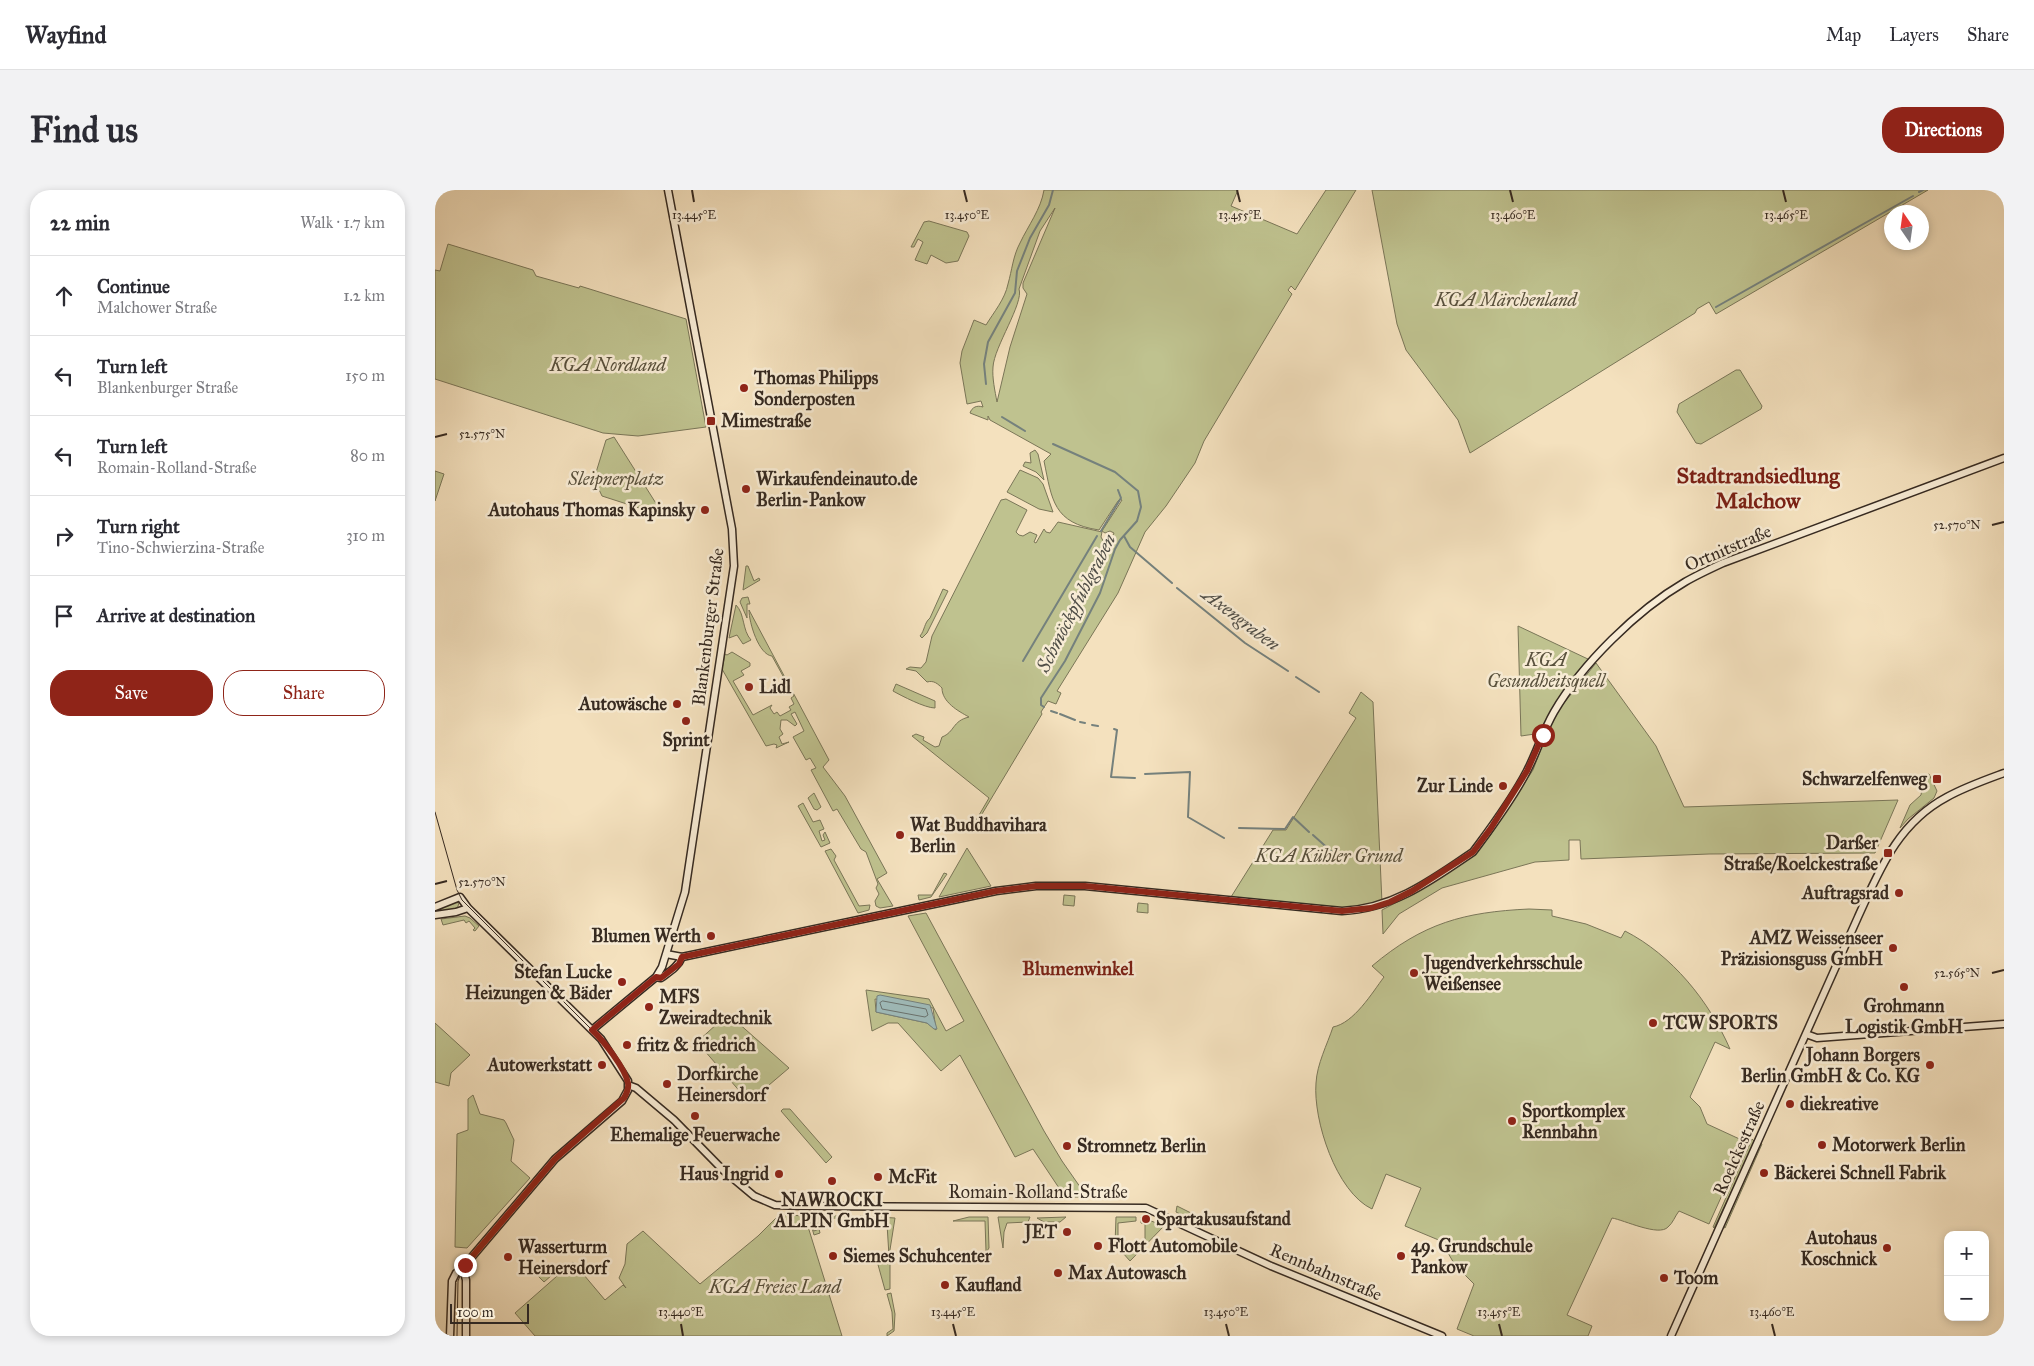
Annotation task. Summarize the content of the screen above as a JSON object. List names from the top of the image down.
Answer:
{
  "streets": {
    "main road": [
      "Ortnitstraße",
      "Blankenburger Straße",
      "Roelckestraße",
      "Romain-Rolland-Straße",
      "Rennbahnstraße"
    ]
  },
  "crossings": [
    ["Ortnitstraße", "Blankenburger Straße"],
    ["Blankenburger Straße", "Romain-Rolland-Straße"],
    ["Romain-Rolland-Straße", "Rennbahnstraße"]
  ],
  "districts": ["Stadtrandsiedlung Malchow", "Blumenwinkel"],
  "water": ["Schmöckpfuhlgraben", "Axengraben"],
  "parks": [
    "KGA Märchenland",
    "KGA Nordland",
    "Sleipnerplatz",
    "KGA Gesundheitsquell",
    "KGA Kühler Grund",
    "KGA Freies Land"
  ],
  "places": {
    "other": [
      "Thomas Philipps Sonderposten",
      "Wirkaufendeinauto.de Berlin-Pankow",
      "Autohaus Thomas Kapinsky",
      "Lidl",
      "Autowäsche",
      "Sprint",
      "Zur Linde",
      "Wat Buddhavihara Berlin",
      "Auftragsrad",
      "Blumen Werth",
      "AMZ Weissenseer Präzisionsguss GmbH",
      "Jugendverkehrsschule Weißensee",
      "Stefan Lucke Heizungen & Bäder",
      "Grohmann Logistik GmbH",
      "MFS Zweiradtechnik",
      "TCW SPORTS",
      "fritz & friedrich",
      "Autowerkstatt",
      "Johann Borgers Berlin GmbH & Co. KG",
      "Dorfkirche Heinersdorf",
      "diekreative",
      "Ehemalige Feuerwache",
      "Sportkomplex Rennbahn",
      "Motorwerk Berlin",
      "Stromnetz Berlin",
      "Bäckerei Schnell Fabrik",
      "Haus Ingrid",
      "McFit",
      "NAWROCKI ALPIN GmbH",
      "Spartakusaufstand",
      "JET",
      "Flott Automobile",
      "Autohaus Koschnick",
      "Siemes Schuhcenter",
      "49. Grundschule Pankow",
      "Wasserturm Heinersdorf",
      "Max Autowasch",
      "Toom",
      "Kaufland"
    ],
    "transit": ["Mimestraße", "Schwarzelfenweg", "Darßer Straße/Roelckestraße"]
  },
  "scale_bar": "100 m",
  "north": "top",
  "page": {
    "header": "Wayfind",
    "nav": ["Map", "Layers", "Share"],
    "buttons": [
      "Directions",
      ["Save", "Share"]
    ],
    "title": "Find us",
    "heading": ["22 min", "Walk · 1.7 km"],
    "list": [
      ["Continue", "Malchower Straße", "1.2 km"],
      ["Turn left", "Blankenburger Straße", "150 m"],
      ["Turn left", "Romain-Rolland-Straße", "80 m"],
      ["Turn right", "Tino-Schwierzina-Straße", "310 m"],
      "Arrive at destination"
    ],
    "map_buttons": ["+", "−"],
    "scale": "100 m"
  },
  "coordinates": [
    "13.445°E",
    "13.450°E",
    "13.455°E",
    "13.460°E",
    "13.465°E",
    "52.575°N",
    "52.570°N",
    "52.565°N",
    "13.440°E"
  ]
}
